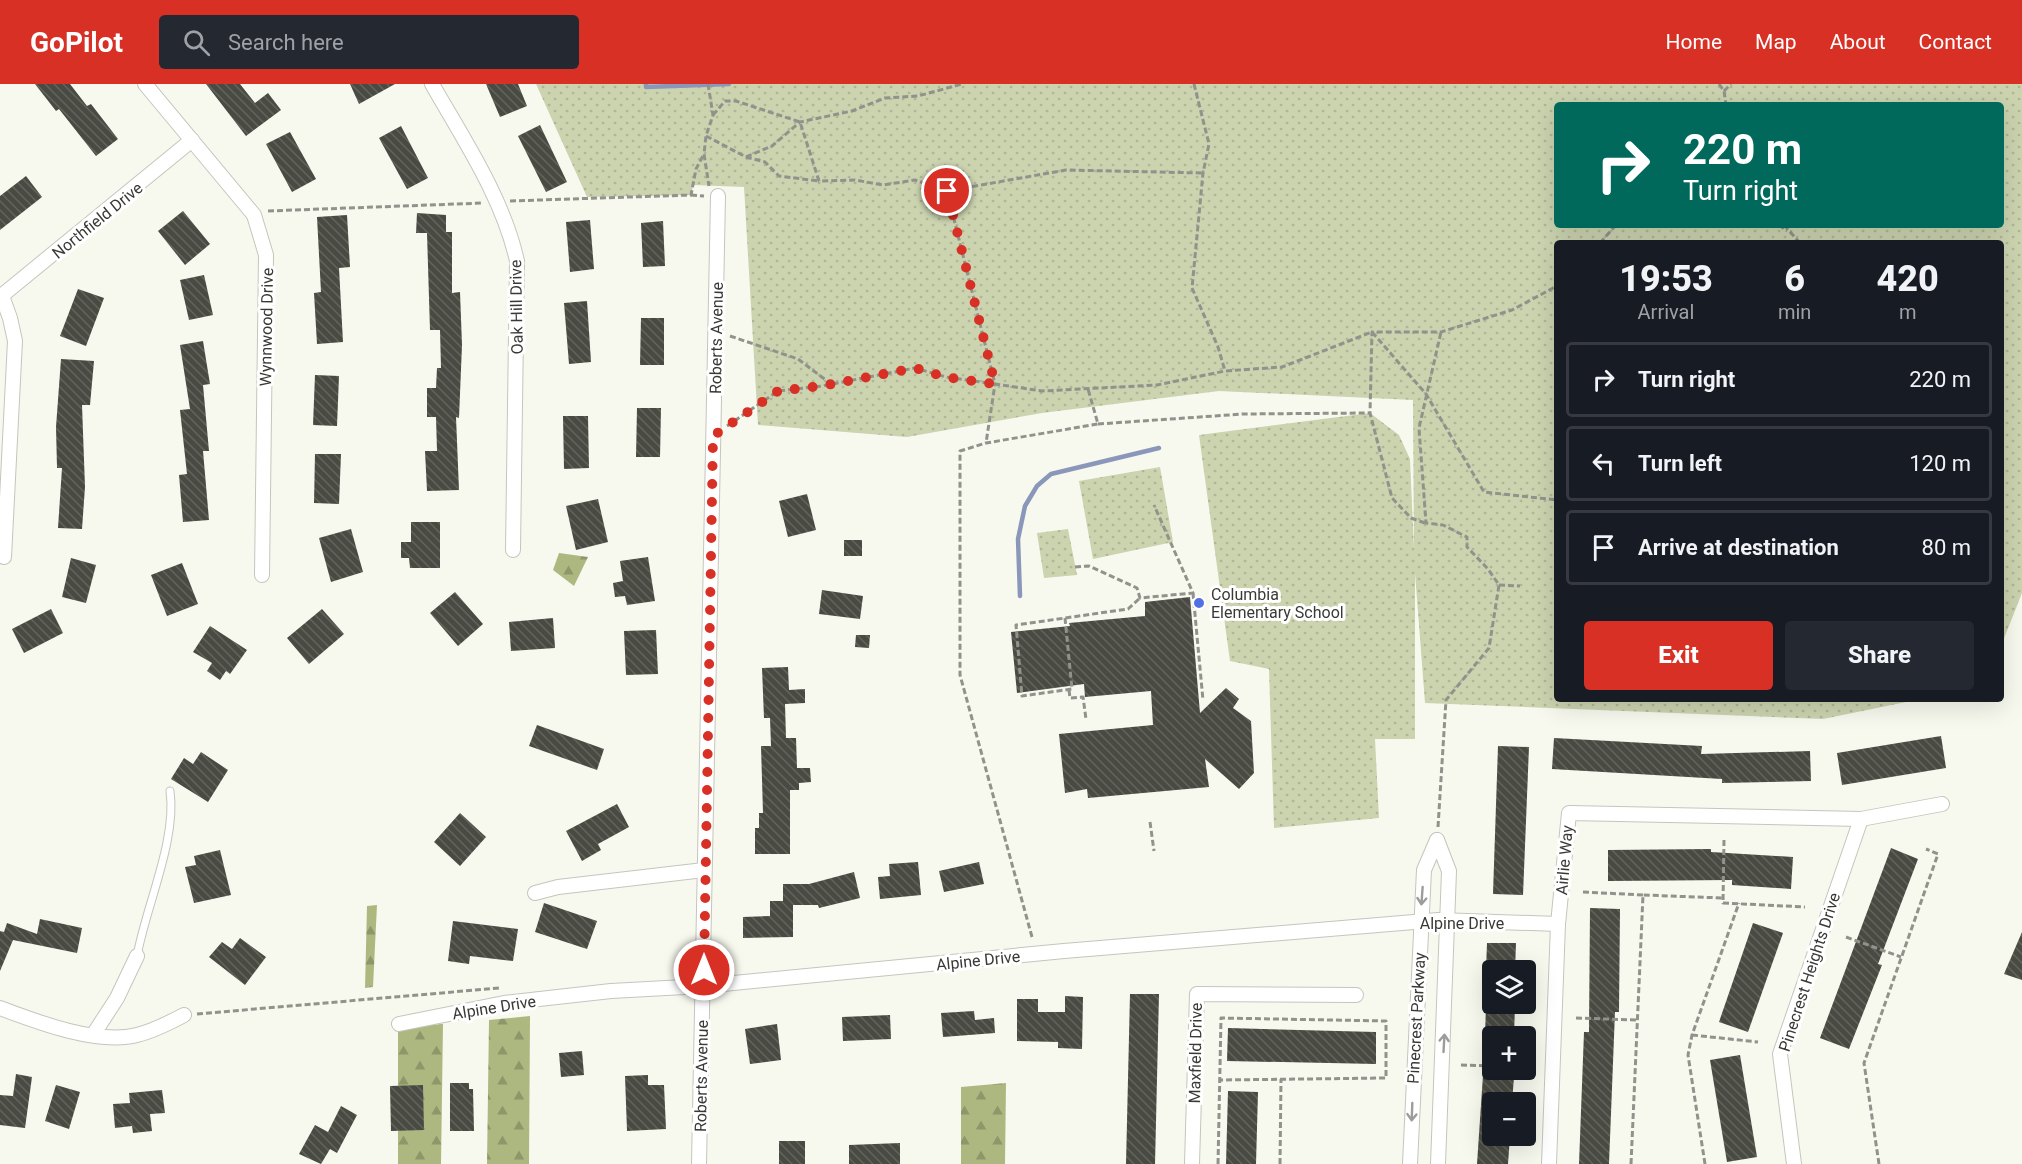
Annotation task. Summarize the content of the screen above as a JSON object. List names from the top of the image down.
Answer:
{
  "streets": {
    "street": [
      "Northfield Drive",
      "Oak Hill Drive",
      "Wynnwood Drive",
      "Roberts Avenue",
      "Airlie Way",
      "Alpine Drive",
      "Pinecrest Heights Drive",
      "Pinecrest Parkway",
      "Maxfield Drive"
    ]
  },
  "crossings": [
    ["Northfield Drive", "Wynnwood Drive"],
    ["Roberts Avenue", "Alpine Drive"],
    ["Airlie Way", "Alpine Drive"],
    ["Airlie Way", "Pinecrest Heights Drive"],
    ["Alpine Drive", "Pinecrest Parkway"]
  ],
  "places": ["Columbia Elementary School"],
  "page": {
    "header": "GoPilot",
    "search": "Search here",
    "nav": [
      "Home",
      "Map",
      "About",
      "Contact"
    ],
    "turn": ["220 m", "Turn right"],
    "eta": [
      "19:53",
      "Arrival",
      "6",
      "min",
      "420",
      "m"
    ],
    "list": [
      {
        "name": "Turn right",
        "value": "220 m"
      },
      {
        "name": "Turn left",
        "value": "120 m"
      },
      {
        "name": "Arrive at destination",
        "value": "80 m"
      }
    ],
    "buttons": ["Exit", "Share"],
    "map_buttons": ["+", "−"]
  }
}
